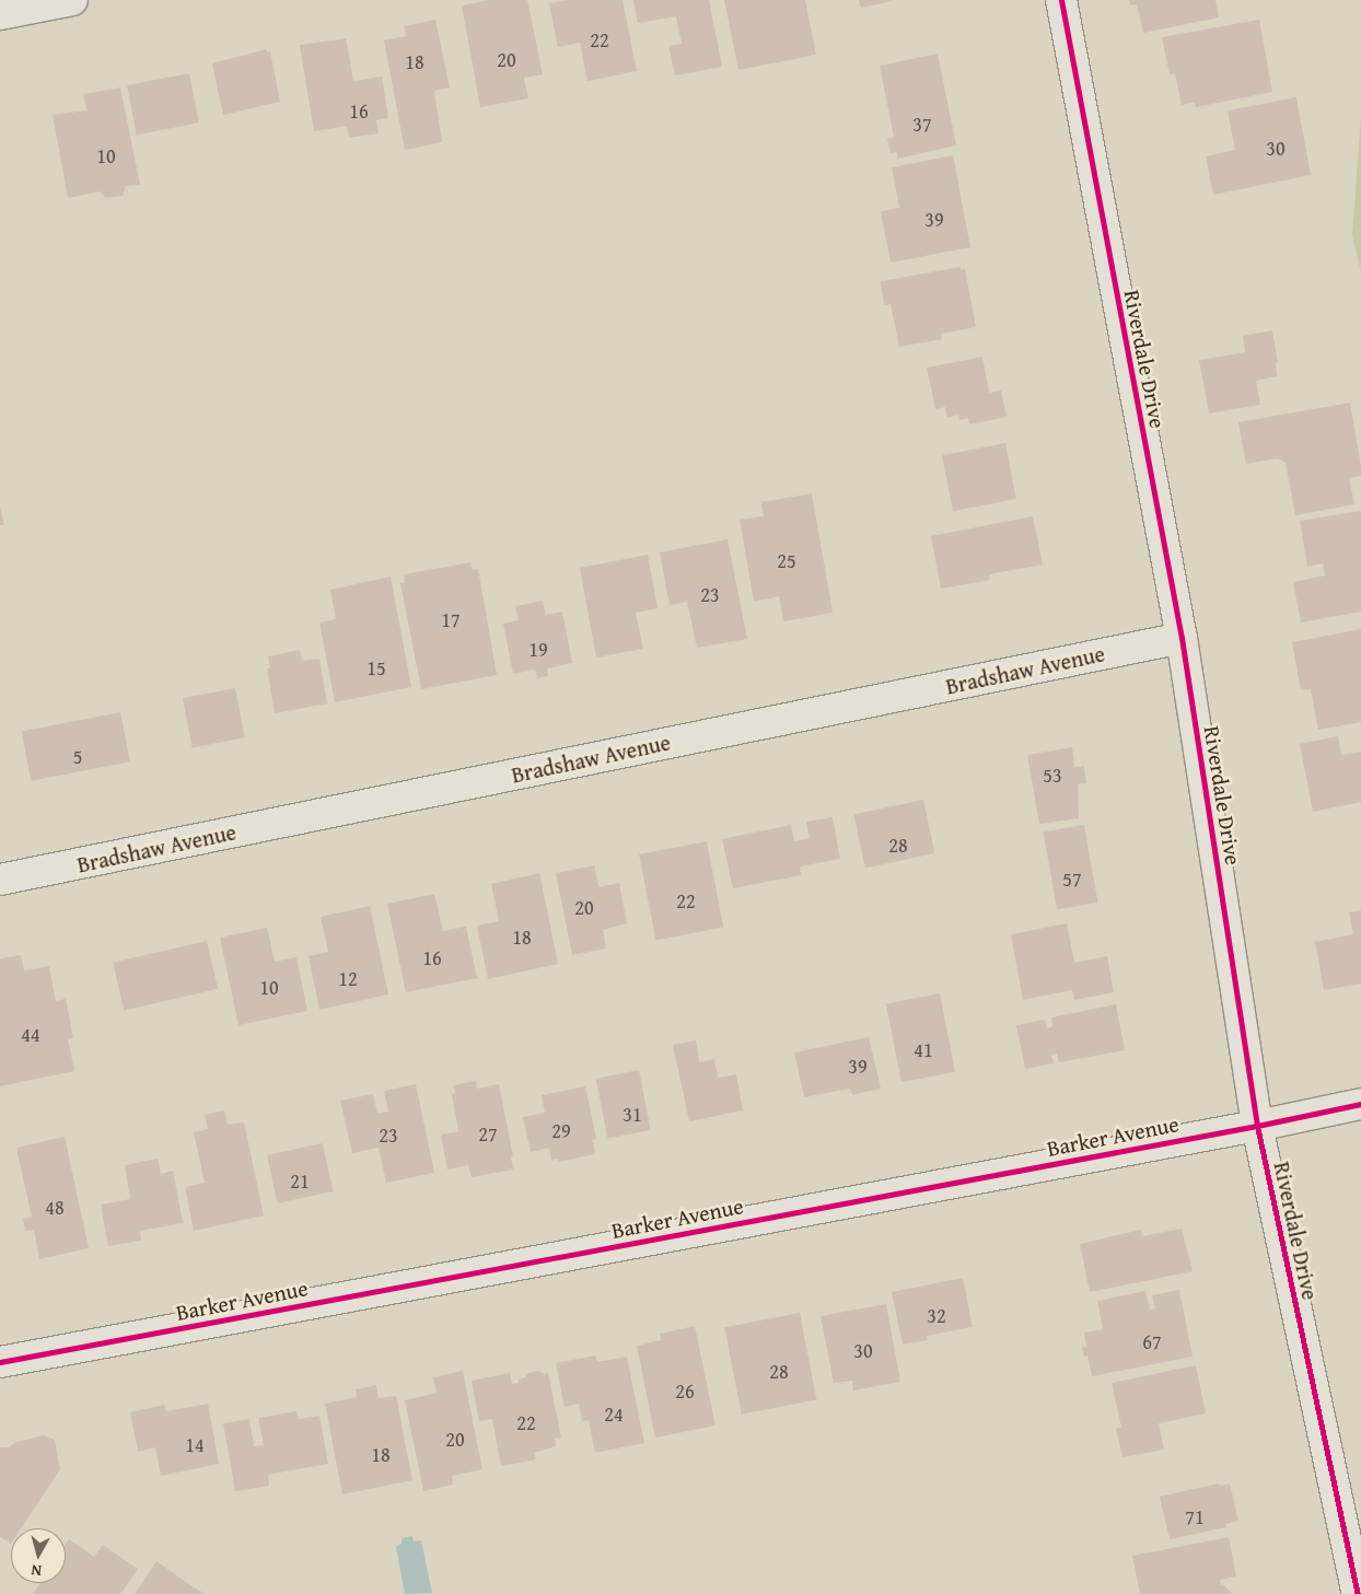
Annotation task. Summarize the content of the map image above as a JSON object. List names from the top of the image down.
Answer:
{
  "streets": {
    "street": ["Riverdale Drive", "Bradshaw Avenue", "Barker Avenue"]
  },
  "crossings": [
    ["Riverdale Drive", "Bradshaw Avenue"],
    ["Riverdale Drive", "Barker Avenue"]
  ],
  "house_numbers": [
    "22",
    "20",
    "18",
    "16",
    "37",
    "30",
    "10",
    "39",
    "25",
    "23",
    "17",
    "19",
    "15",
    "5",
    "53",
    "28",
    "57",
    "22",
    "20",
    "18",
    "16",
    "12",
    "10",
    "44",
    "41",
    "39",
    "31",
    "29",
    "27",
    "23",
    "21",
    "48",
    "32",
    "67",
    "30",
    "28",
    "26",
    "24",
    "22",
    "20",
    "14",
    "18",
    "71"
  ],
  "north": "bottom"
}
